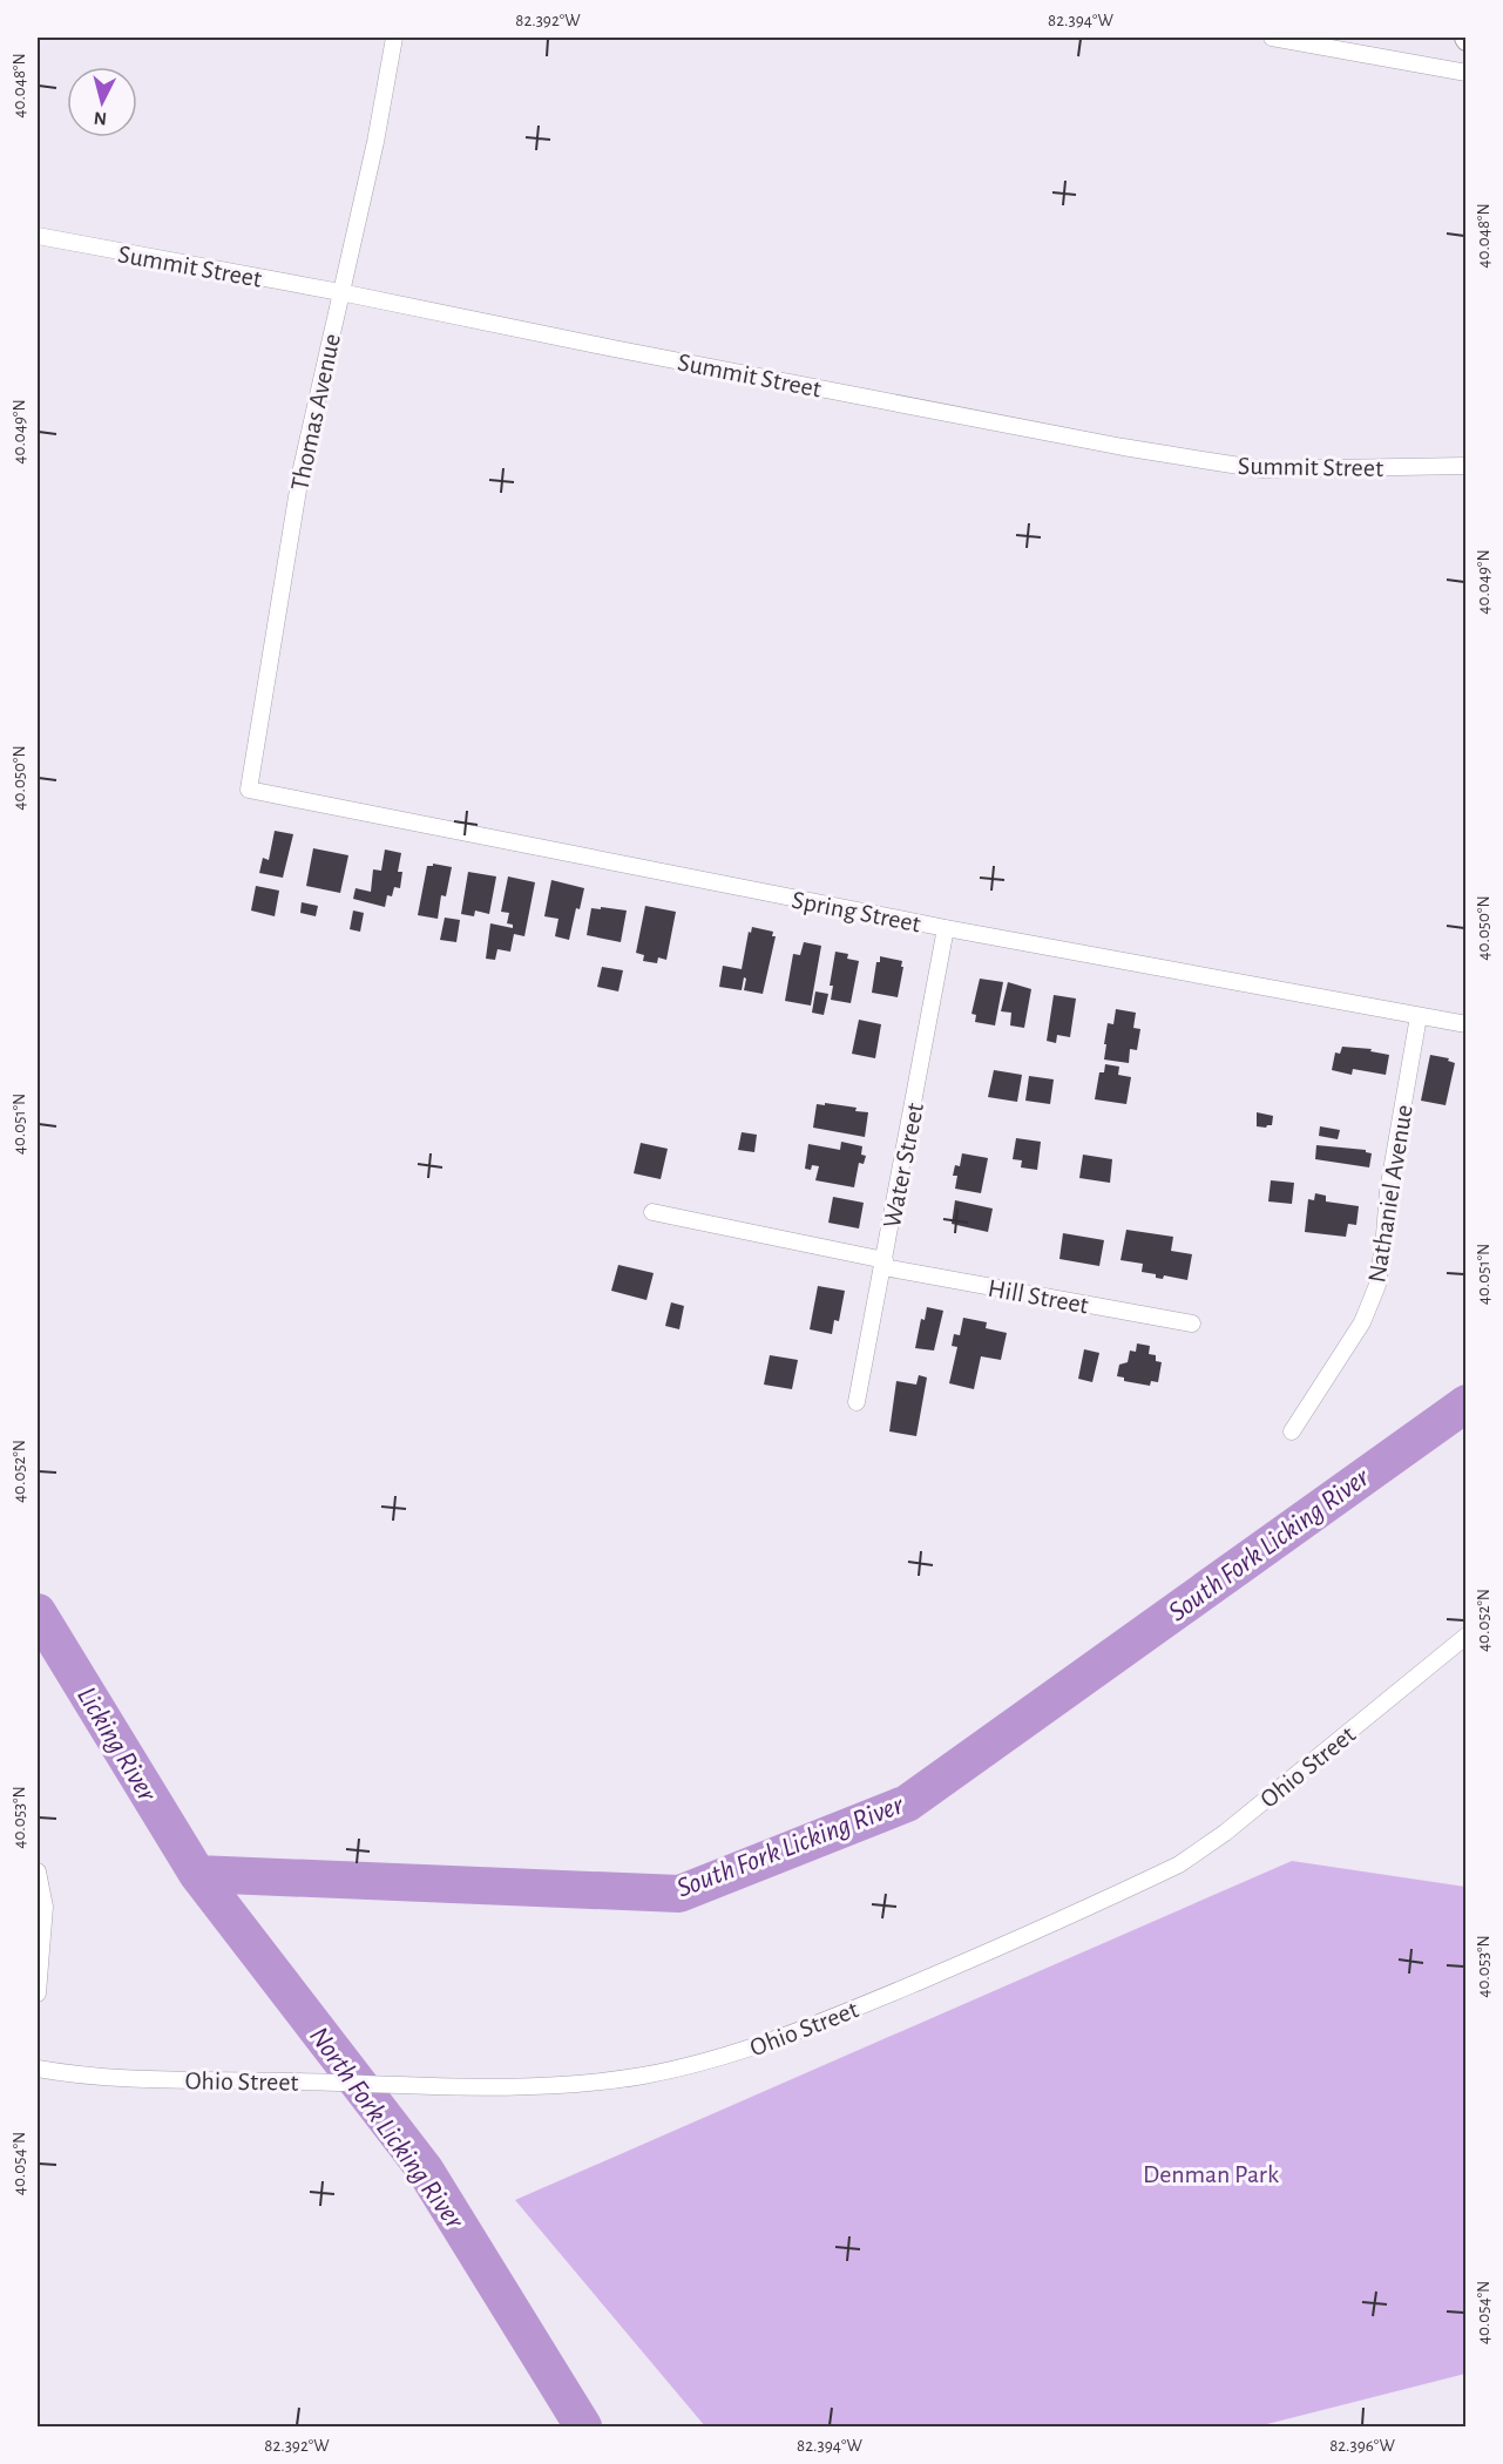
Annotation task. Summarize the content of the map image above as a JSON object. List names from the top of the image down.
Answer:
{
  "streets": {
    "street": [
      "Summit Street",
      "Thomas Avenue",
      "Spring Street",
      "Water Street",
      "Nathaniel Avenue",
      "Hill Street",
      "Ohio Street"
    ]
  },
  "crossings": [
    ["Summit Street", "Thomas Avenue"],
    ["Thomas Avenue", "Spring Street"],
    ["Spring Street", "Water Street"],
    ["Spring Street", "Nathaniel Avenue"],
    ["Water Street", "Hill Street"]
  ],
  "water": ["South Fork Licking River", "Licking River", "North Fork Licking River"],
  "parks": ["Denman Park"],
  "north": "bottom",
  "coordinates": [
    "82.392°W",
    "82.394°W",
    "40.048°N",
    "40.049°N",
    "40.050°N",
    "40.051°N",
    "40.052°N",
    "40.053°N",
    "40.054°N",
    "82.396°W"
  ]
}
